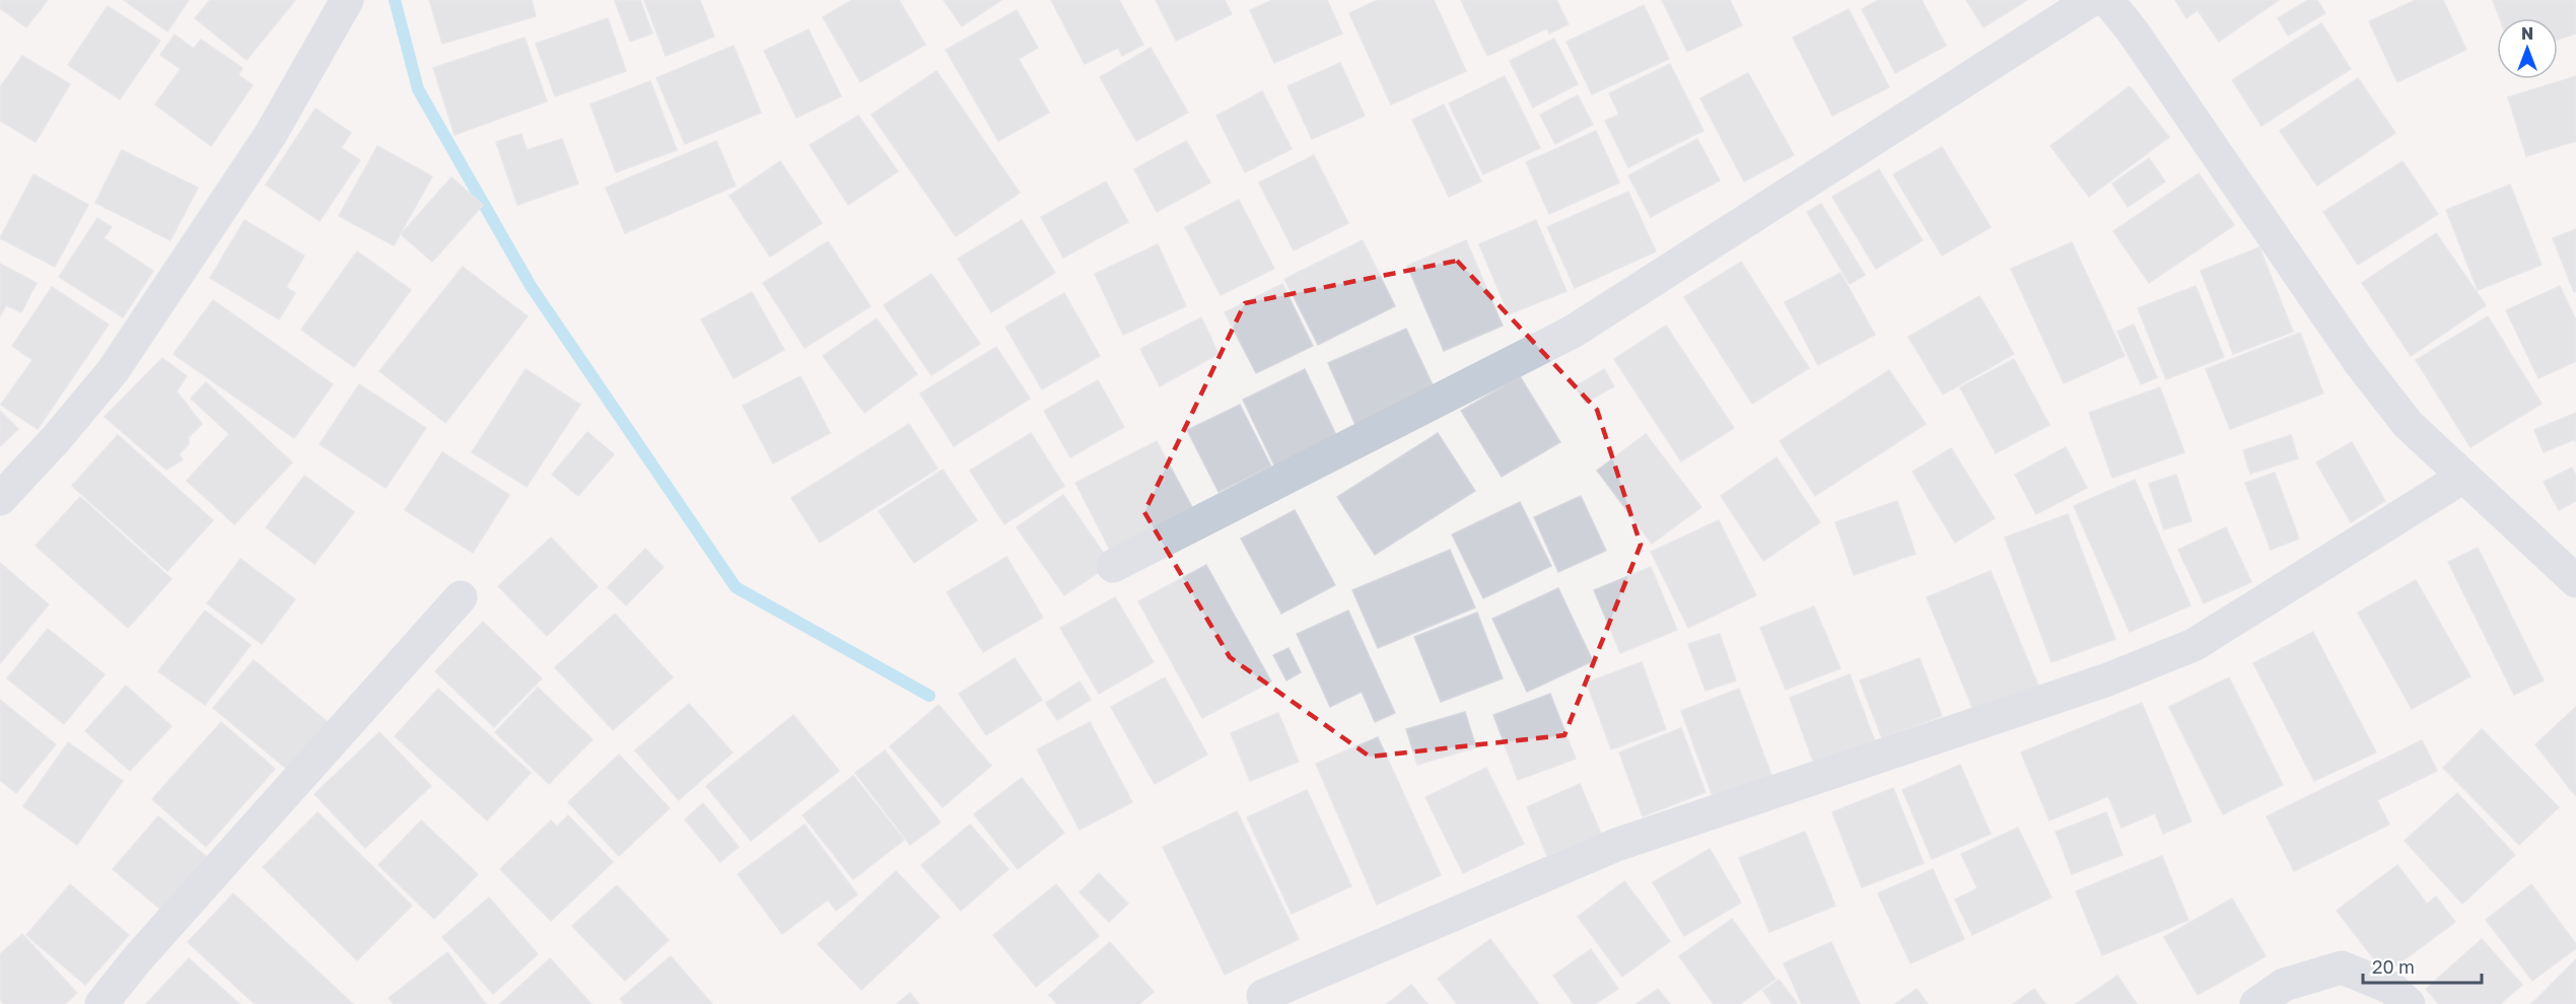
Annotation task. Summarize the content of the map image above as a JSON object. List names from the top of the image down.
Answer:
{
  "scale_bar": "20 m",
  "north": "top"
}
